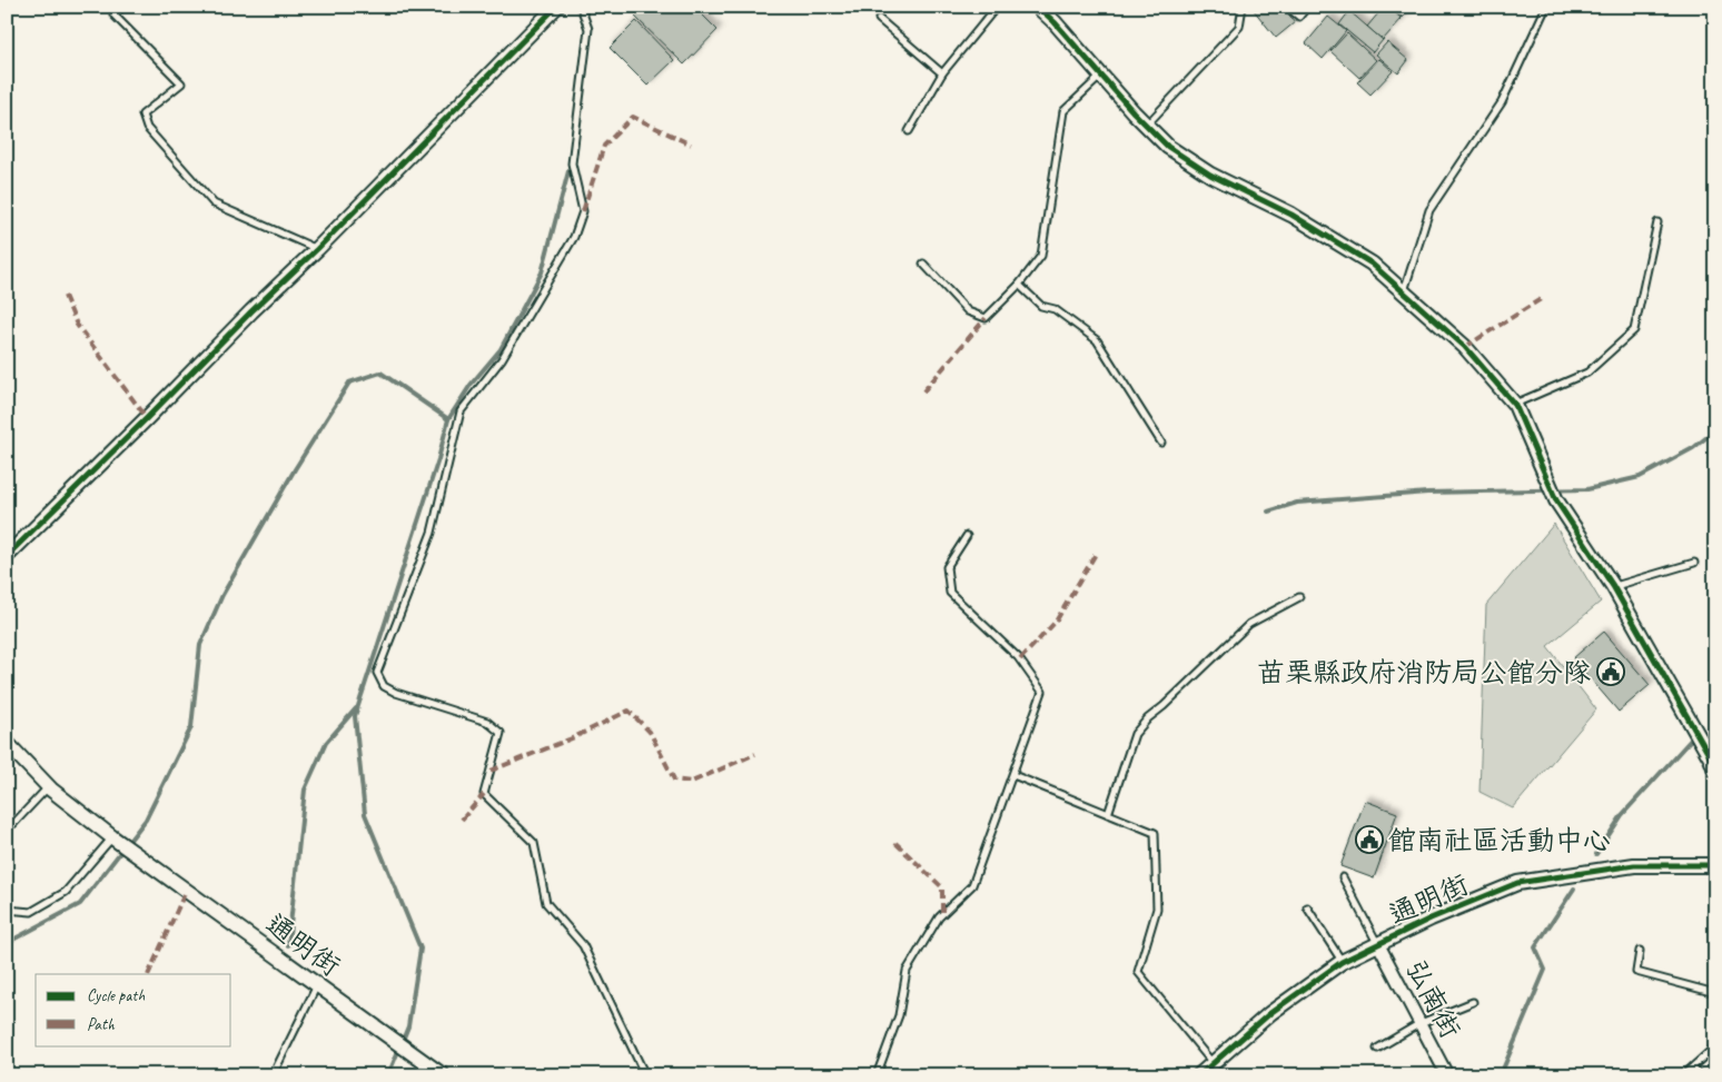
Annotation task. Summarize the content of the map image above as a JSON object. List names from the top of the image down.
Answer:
{
  "streets": {
    "street": ["通明街", "弘南街"]
  },
  "crossings": [
    ["通明街", "弘南街"]
  ],
  "places": {
    "public building": ["苗栗縣政府消防局公館分隊", "館南社區活動中心"]
  },
  "legend": ["Cycle path", "Path"]
}
